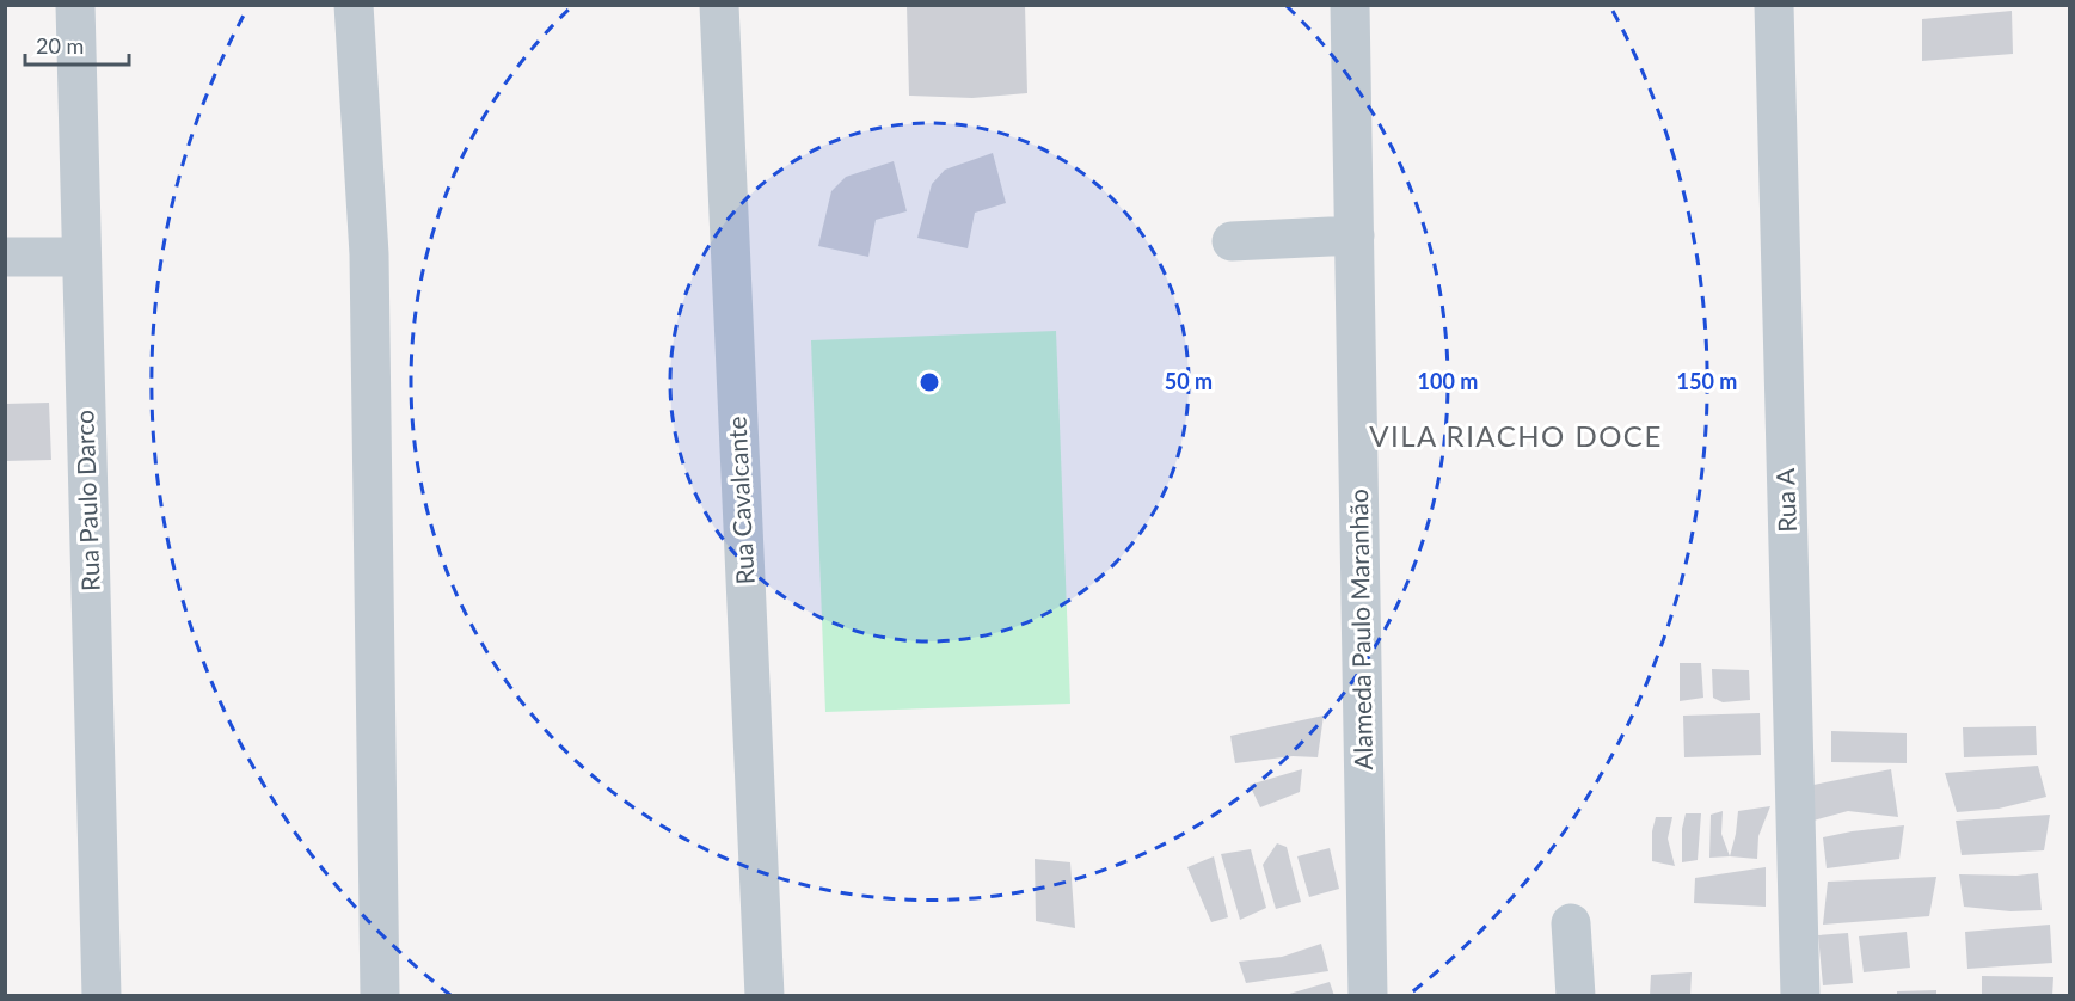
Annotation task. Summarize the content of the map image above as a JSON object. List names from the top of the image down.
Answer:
{
  "streets": {
    "street": [
      "Rua Paulo Darco",
      "Rua Cavalcante",
      "Rua A",
      "Alameda Paulo Maranhão"
    ]
  },
  "districts": ["VILA RIACHO DOCE"],
  "scale_bar": "20 m",
  "rings": ["50 m", "100 m", "150 m"]
}
